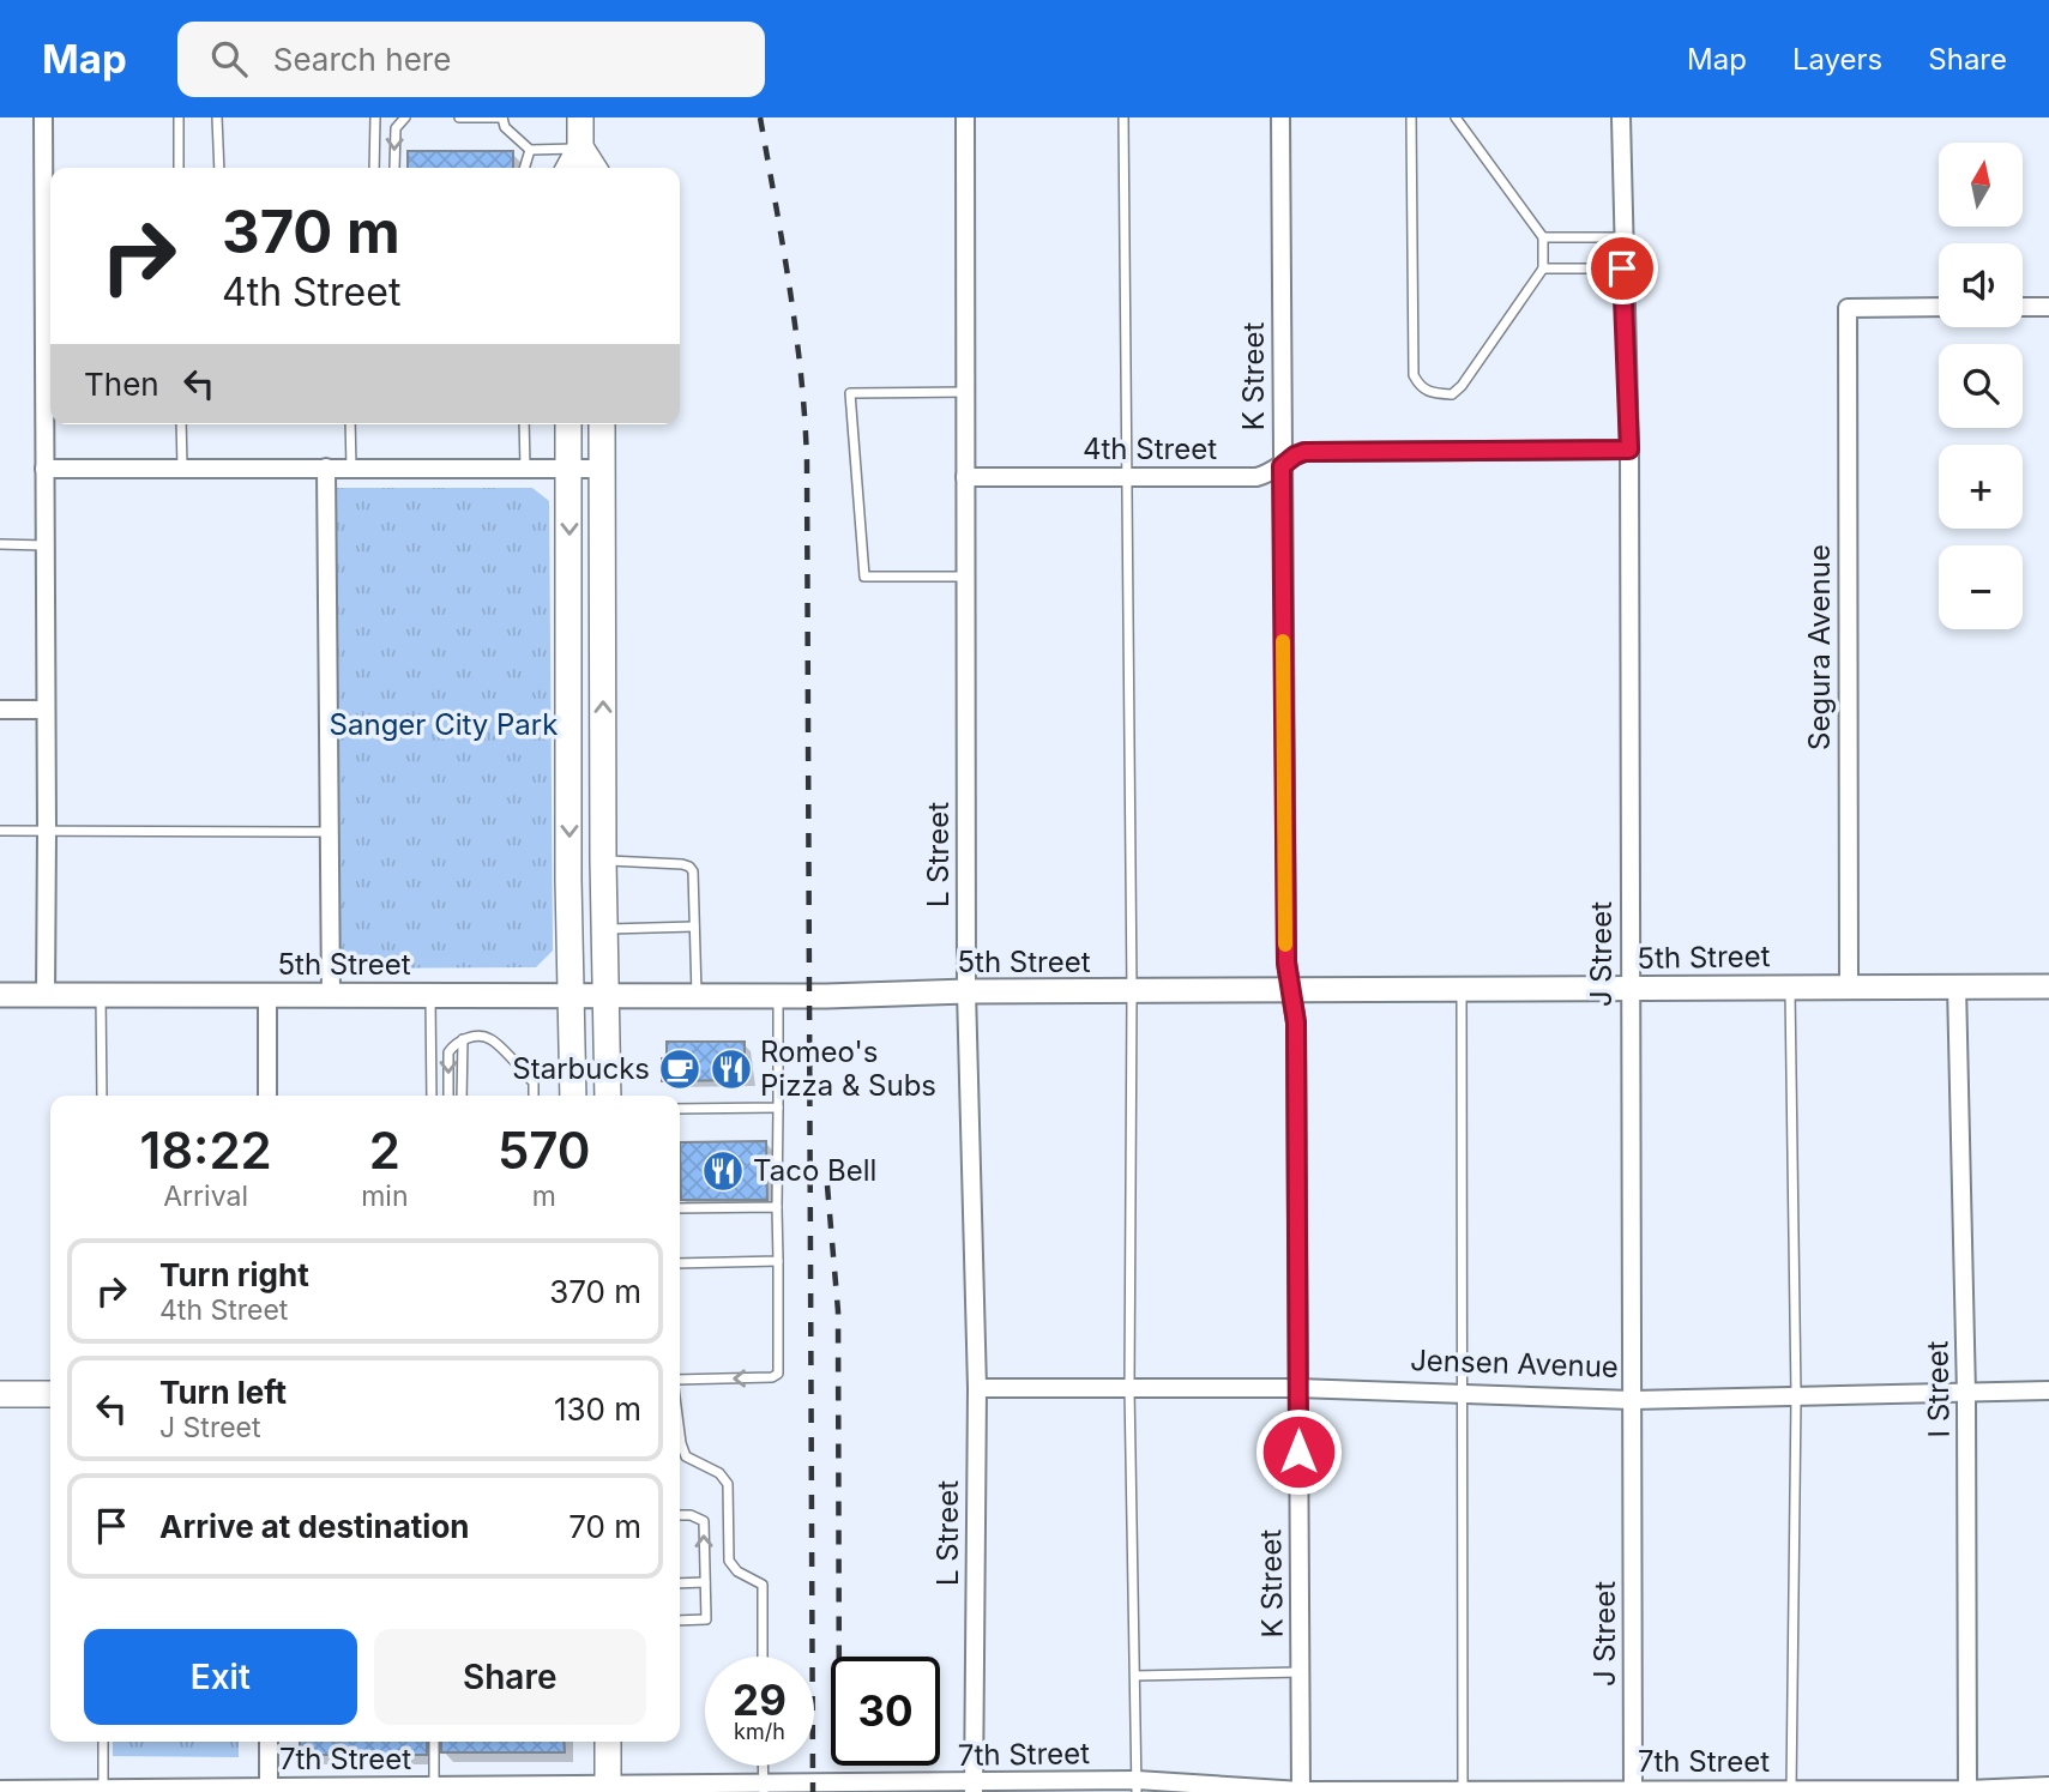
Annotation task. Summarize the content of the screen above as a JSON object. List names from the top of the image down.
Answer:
{
  "streets": {
    "street": [
      "K Street",
      "4th Street",
      "Segura Avenue",
      "L Street",
      "J Street",
      "5th Street",
      "Jensen Avenue",
      "I Street",
      "7th Street"
    ]
  },
  "crossings": [
    ["K Street", "4th Street"],
    ["K Street", "5th Street"],
    ["K Street", "Jensen Avenue"],
    ["K Street", "7th Street"],
    ["4th Street", "L Street"],
    ["4th Street", "J Street"],
    ["Segura Avenue", "5th Street"],
    ["L Street", "5th Street"],
    ["L Street", "Jensen Avenue"],
    ["L Street", "7th Street"],
    ["J Street", "5th Street"],
    ["J Street", "Jensen Avenue"],
    ["J Street", "7th Street"],
    ["5th Street", "I Street"],
    ["Jensen Avenue", "I Street"],
    ["I Street", "7th Street"]
  ],
  "parks": ["Sanger City Park"],
  "places": {
    "cafe": ["Starbucks"],
    "restaurant": ["Romeo's Pizza & Subs", "Taco Bell"]
  },
  "north": "top",
  "page": {
    "header": "Map",
    "search": "Search here",
    "nav": ["Map", "Layers", "Share"],
    "map_buttons": ["+", "−"],
    "turn": ["370 m", "4th Street"],
    "then": "Then",
    "eta": [
      "18:22",
      "Arrival",
      "2",
      "min",
      "570",
      "m"
    ],
    "list": [
      {
        "name": "Turn right",
        "note": "4th Street",
        "value": "370 m"
      },
      {
        "name": "Turn left",
        "note": "J Street",
        "value": "130 m"
      },
      {
        "name": "Arrive at destination",
        "value": "70 m"
      }
    ],
    "buttons": ["Exit", "Share"],
    "speed": "29 km/h",
    "limit": "30"
  }
}
